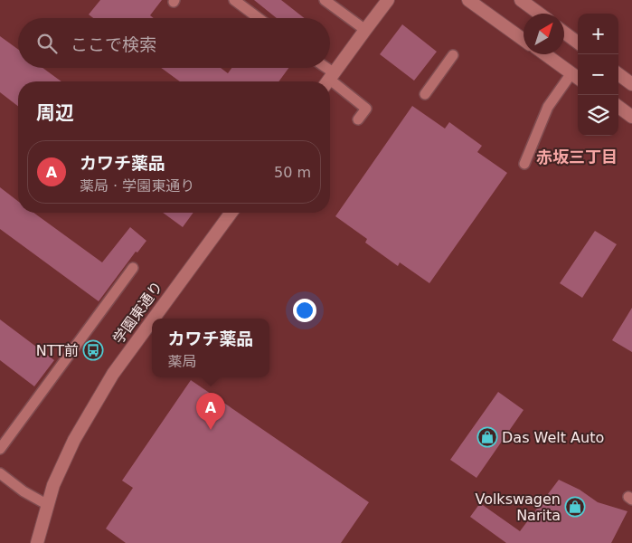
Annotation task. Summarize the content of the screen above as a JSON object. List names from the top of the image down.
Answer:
{
  "streets": {
    "street": ["学園東通り"]
  },
  "districts": ["赤坂三丁目"],
  "places": {
    "bus stop": ["NTT前"],
    "shop": ["Das Welt Auto", "Volkswagen Narita"]
  },
  "north": "top right",
  "page": {
    "map_buttons": ["+", "−"],
    "search": "ここで検索",
    "heading": "周辺",
    "list": [
      {
        "mark": "A",
        "name": "カワチ薬品",
        "note": "薬局 · 学園東通り",
        "value": "50 m"
      }
    ],
    "popup": ["カワチ薬品", "薬局"],
    "pins": "A"
  }
}
